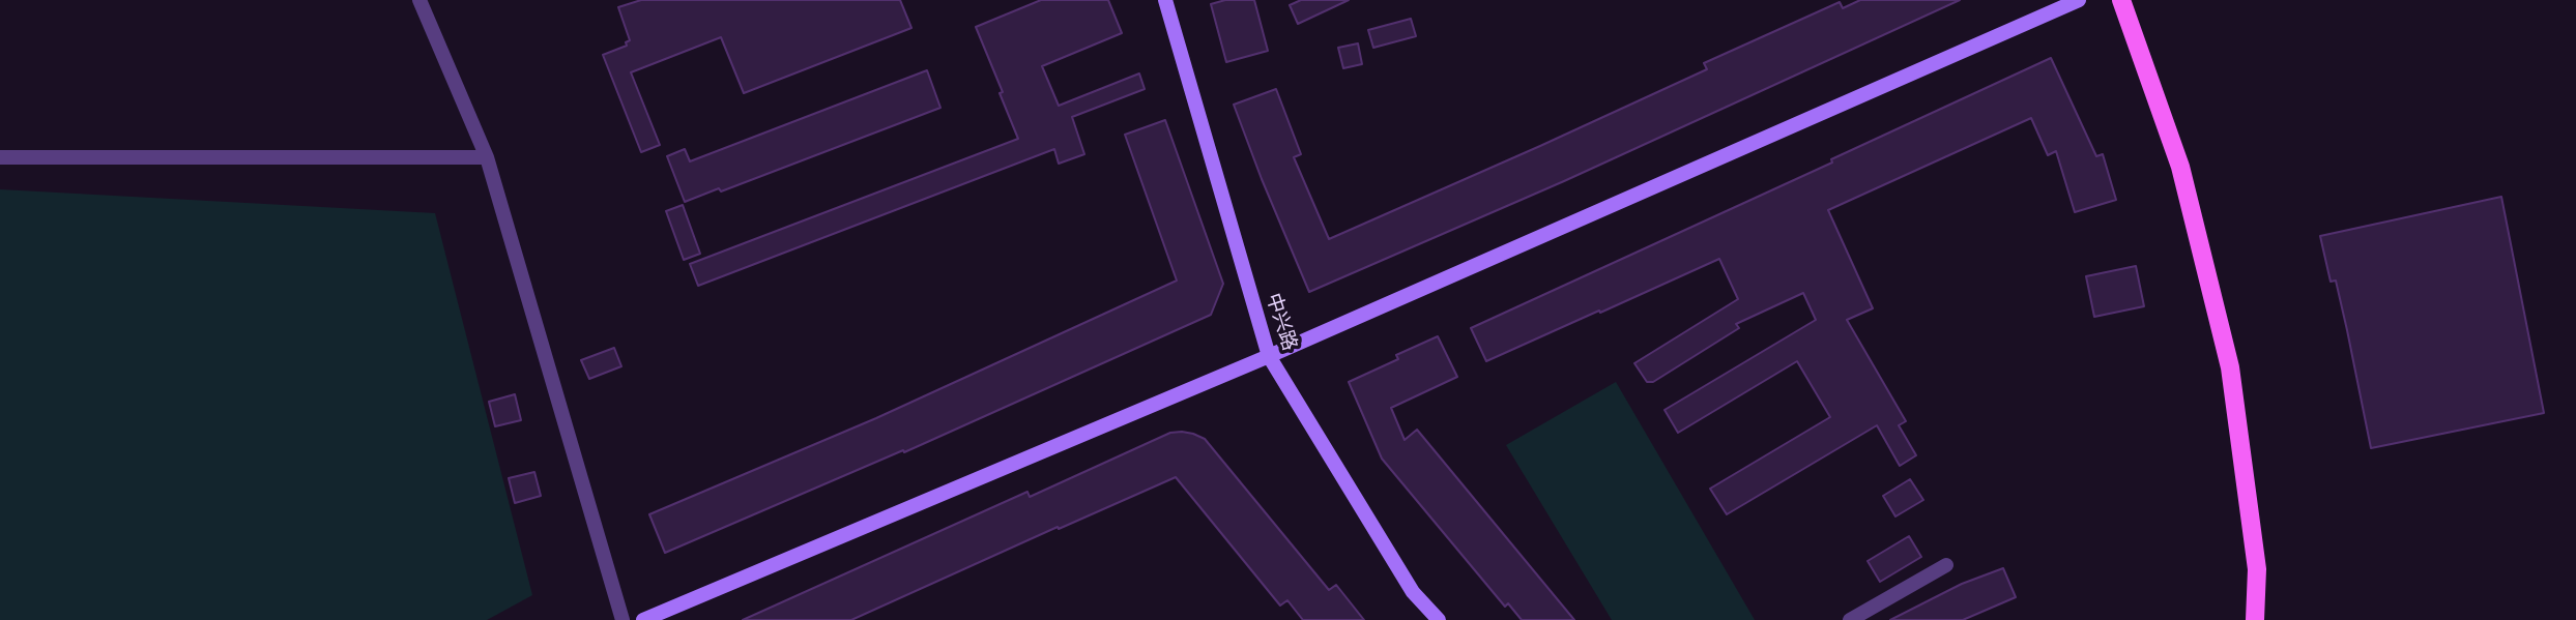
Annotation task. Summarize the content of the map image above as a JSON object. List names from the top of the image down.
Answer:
{
  "streets": {
    "main road": ["中兴路"]
  }
}
